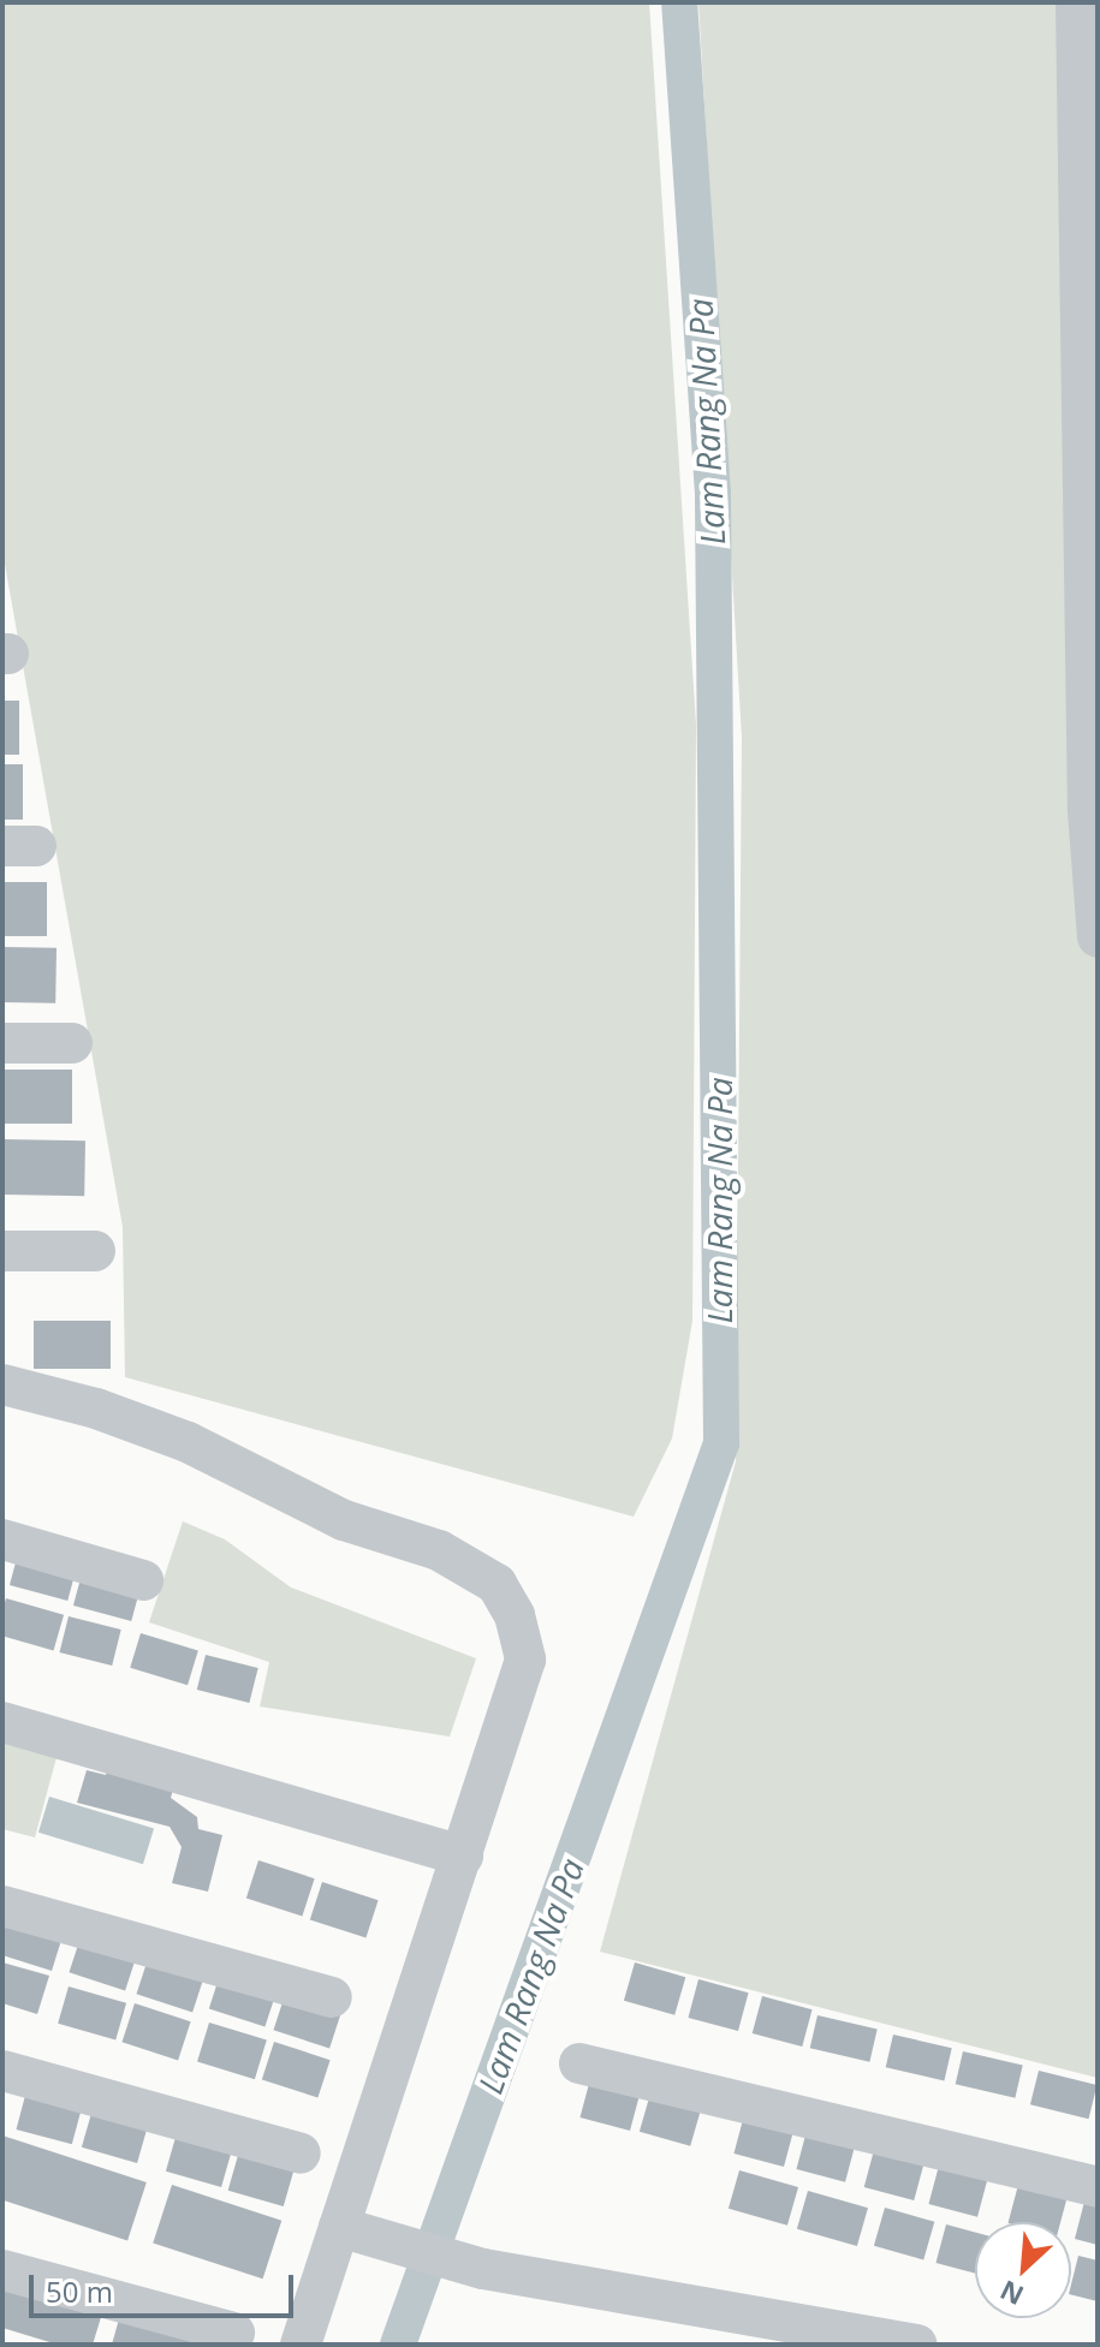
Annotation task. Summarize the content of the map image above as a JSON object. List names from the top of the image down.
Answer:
{
  "water": ["Lam Rang Na Pa"],
  "scale_bar": "50 m",
  "north": "bottom left"
}
